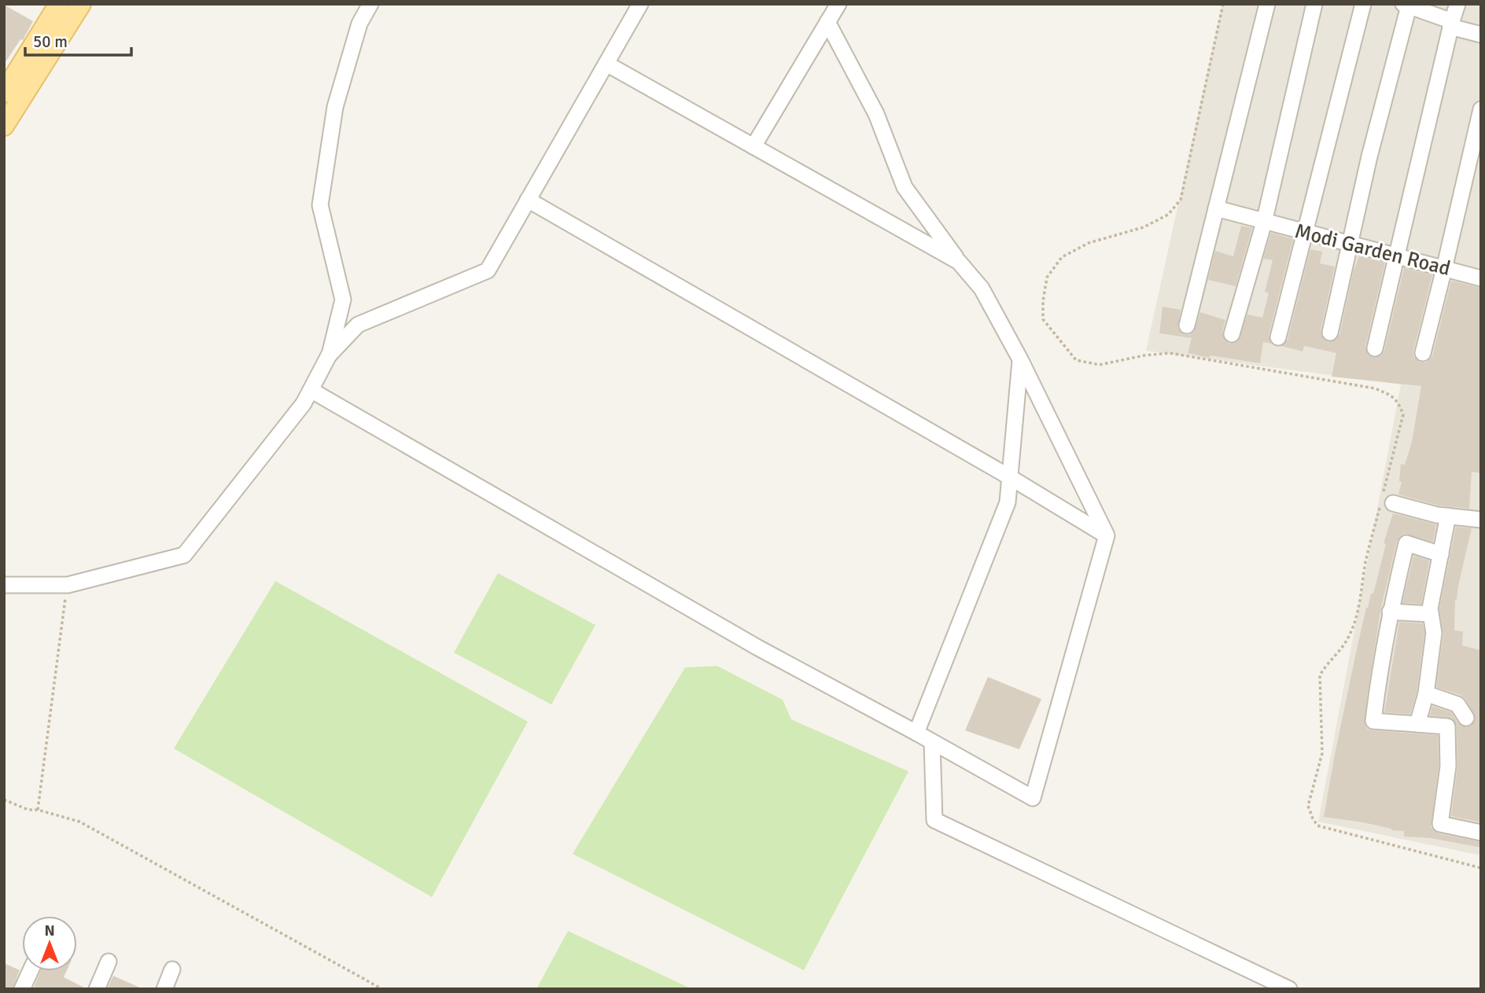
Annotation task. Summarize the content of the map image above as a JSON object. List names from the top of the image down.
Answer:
{
  "streets": {
    "street": ["Modi Garden Road"]
  },
  "scale_bar": "50 m",
  "north": "top"
}
